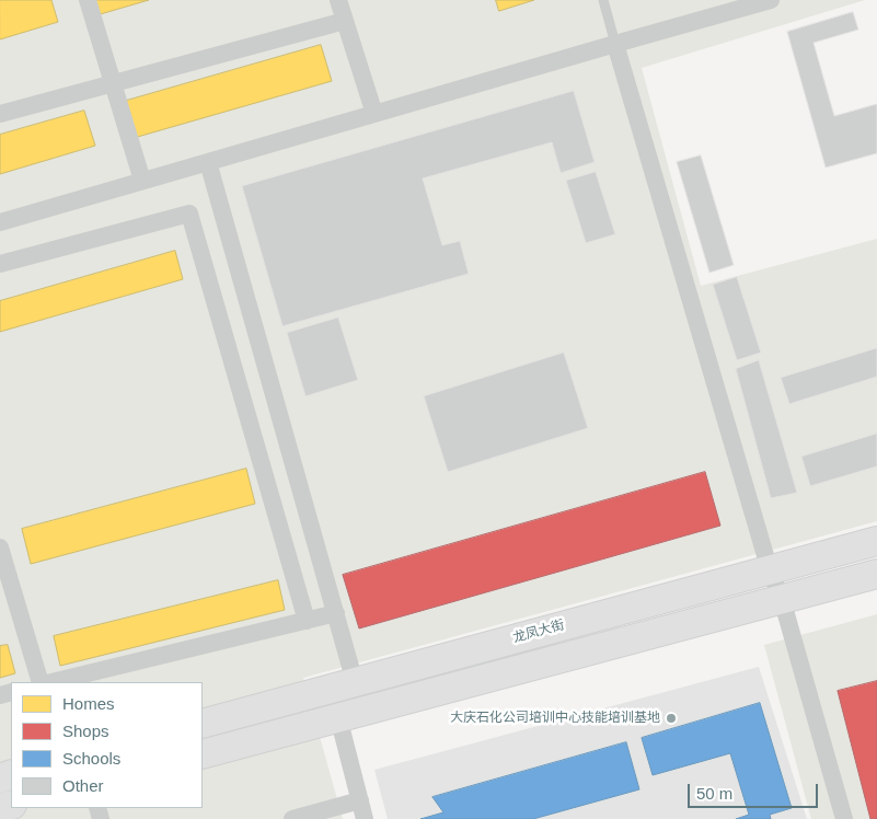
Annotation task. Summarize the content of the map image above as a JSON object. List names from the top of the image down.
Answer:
{
  "streets": {
    "main road": ["龙凤大街"]
  },
  "places": ["大庆石化公司培训中心技能培训基地"],
  "legend": [
    "Homes",
    "Shops",
    "Schools",
    "Other"
  ],
  "scale_bar": "50 m"
}
